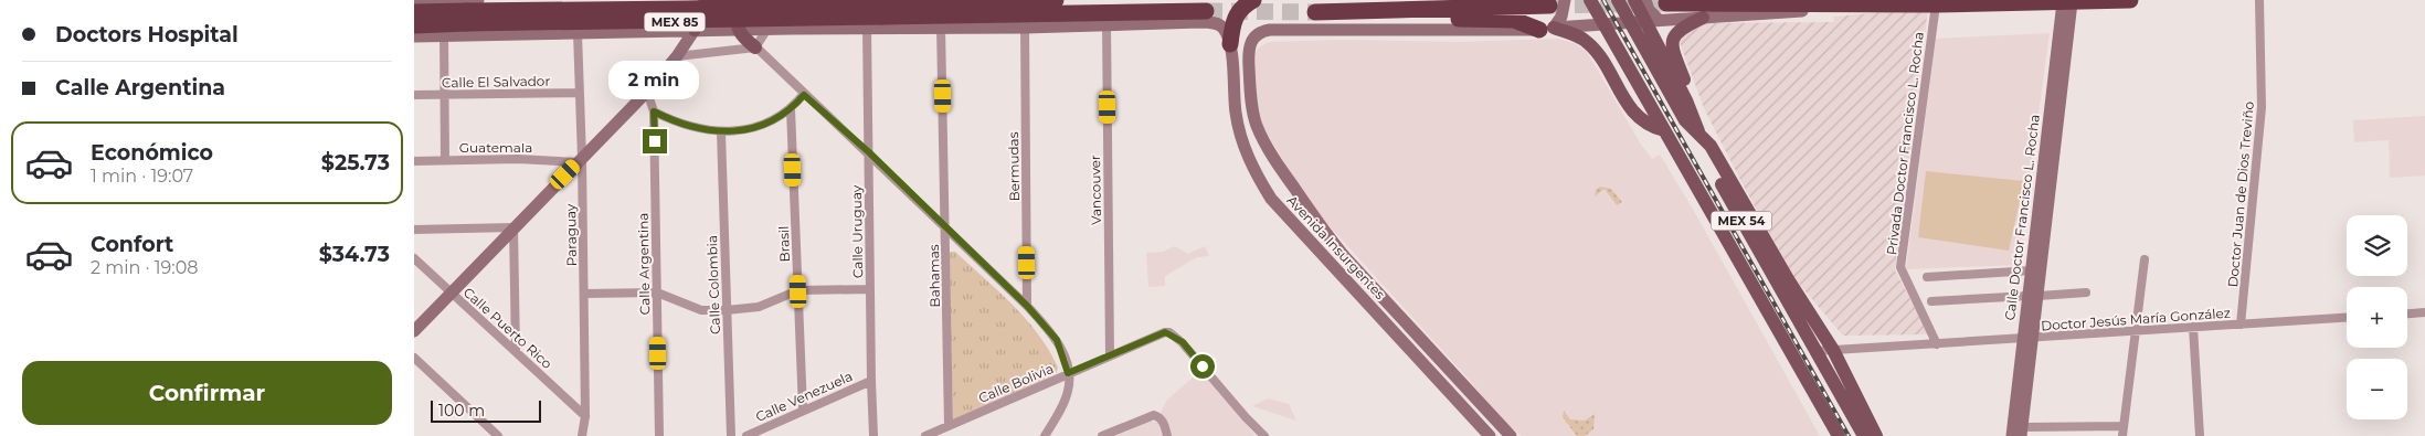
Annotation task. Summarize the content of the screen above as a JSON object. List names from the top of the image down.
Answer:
{
  "streets": {
    "highway": ["MEX 85"],
    "main road": ["Calle Doctor Francisco L. Rocha", "MEX 54", "Avenida Insurgentes"],
    "street": [
      "Calle El Salvador",
      "Privada Doctor Francisco L. Rocha",
      "Guatemala",
      "Bermudas",
      "Vancouver",
      "Doctor Juan de Dios Treviño",
      "Calle Uruguay",
      "Paraguay",
      "Brasil",
      "Calle Argentina",
      "Bahamas",
      "Calle Colombia",
      "Doctor Jesús María González",
      "Calle Puerto Rico",
      "Calle Bolivia",
      "Calle Venezuela"
    ]
  },
  "crossings": [
    ["Calle El Salvador", "Paraguay"],
    ["Privada Doctor Francisco L. Rocha", "Doctor Jesús María González"],
    ["Guatemala", "Paraguay"],
    ["Vancouver", "Calle Bolivia"],
    ["Doctor Juan de Dios Treviño", "Doctor Jesús María González"],
    ["Calle Doctor Francisco L. Rocha", "Doctor Jesús María González"],
    ["MEX 54", "Doctor Jesús María González"],
    ["Calle Uruguay", "Calle Venezuela"],
    ["Paraguay", "Calle Puerto Rico"],
    ["Brasil", "Calle Venezuela"],
    ["Bahamas", "Calle Bolivia"]
  ],
  "scale_bar": "100 m",
  "page": {
    "banner": ["Doctors Hospital", "Calle Argentina"],
    "bubble": "2 min",
    "list": [
      {
        "name": "Económico",
        "note": "1 min · 19:07",
        "value": "$25.73"
      },
      {
        "name": "Confort",
        "note": "2 min · 19:08",
        "value": "$34.73"
      }
    ],
    "map_buttons": ["+", "−"],
    "buttons": "Confirmar",
    "scale": "100 m"
  }
}
